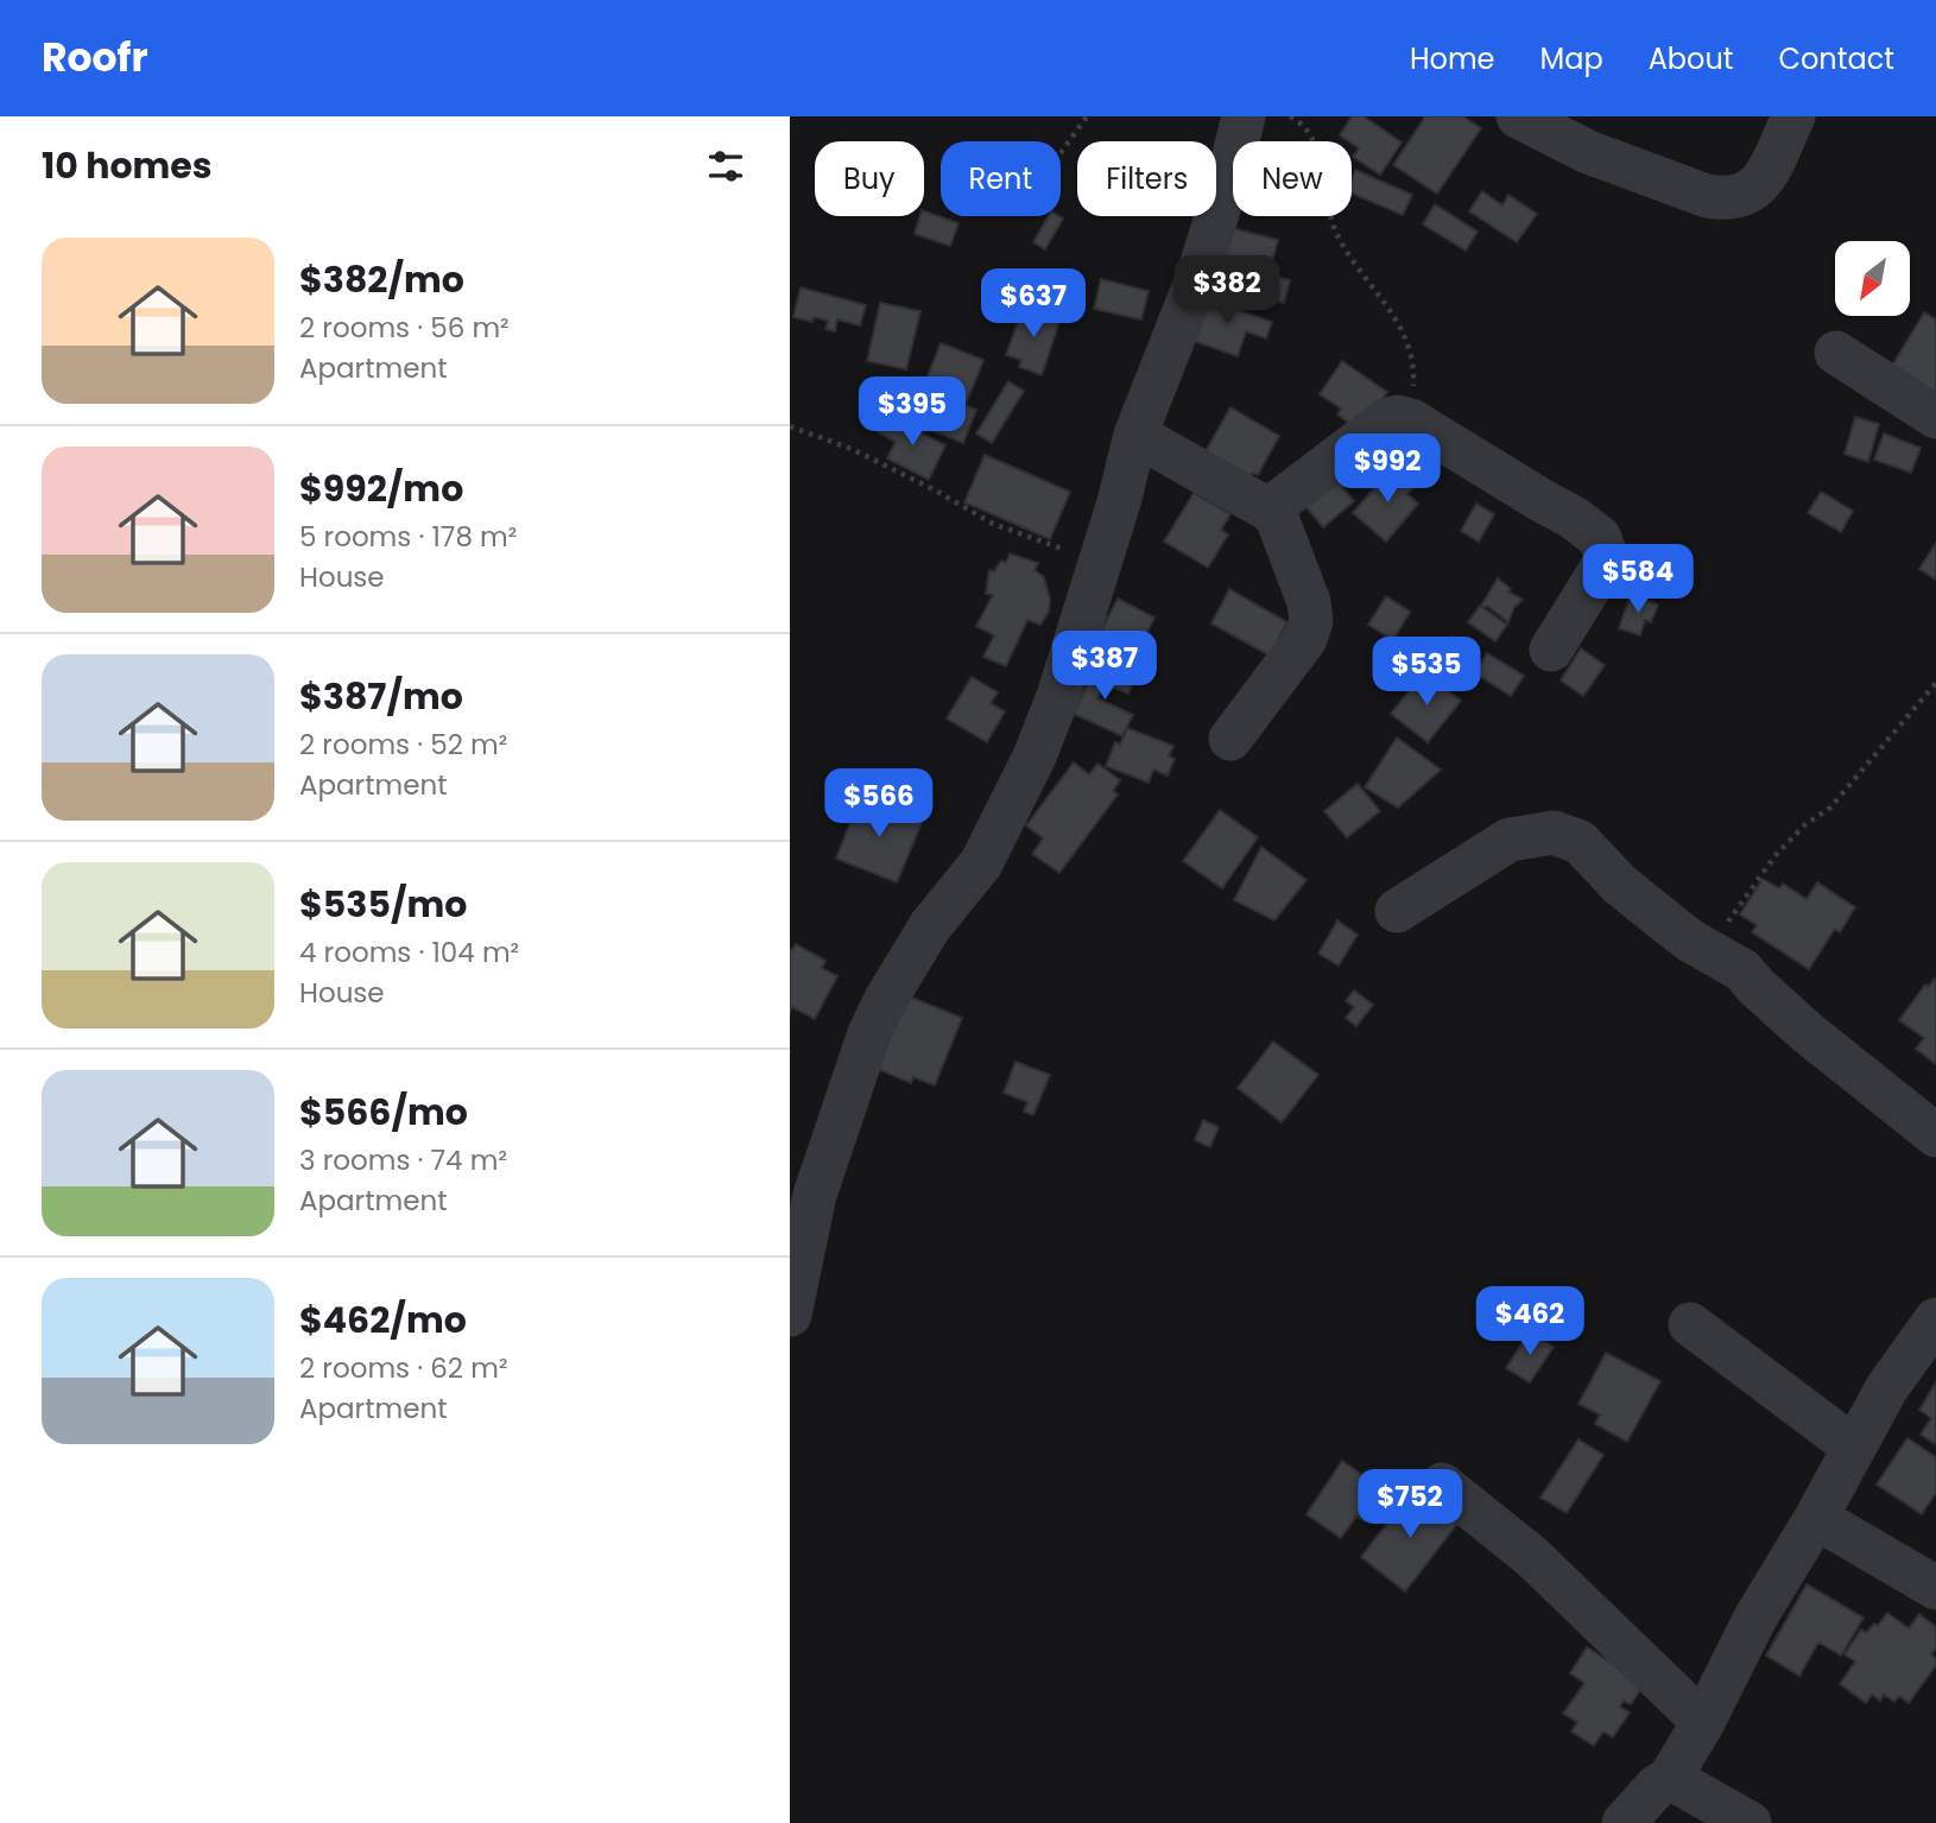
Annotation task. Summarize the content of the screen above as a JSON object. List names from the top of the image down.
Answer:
{
  "north": "bottom left",
  "page": {
    "header": "Roofr",
    "nav": [
      "Home",
      "Map",
      "About",
      "Contact"
    ],
    "heading": "10 homes",
    "chip": [
      "Buy",
      "Rent",
      "Filters",
      "New"
    ],
    "list": [
      {
        "name": "$382/mo",
        "note": "2 rooms · 56 m² · Apartment"
      },
      {
        "name": "$992/mo",
        "note": "5 rooms · 178 m² · House"
      },
      {
        "name": "$387/mo",
        "note": "2 rooms · 52 m² · Apartment"
      },
      {
        "name": "$535/mo",
        "note": "4 rooms · 104 m² · House"
      },
      {
        "name": "$566/mo",
        "note": "3 rooms · 74 m² · Apartment"
      },
      {
        "name": "$462/mo",
        "note": "2 rooms · 62 m² · Apartment"
      }
    ],
    "price": [
      "$382",
      "$637",
      "$395",
      "$992",
      "$584",
      "$387",
      "$535",
      "$566",
      "$462",
      "$752"
    ]
  }
}
